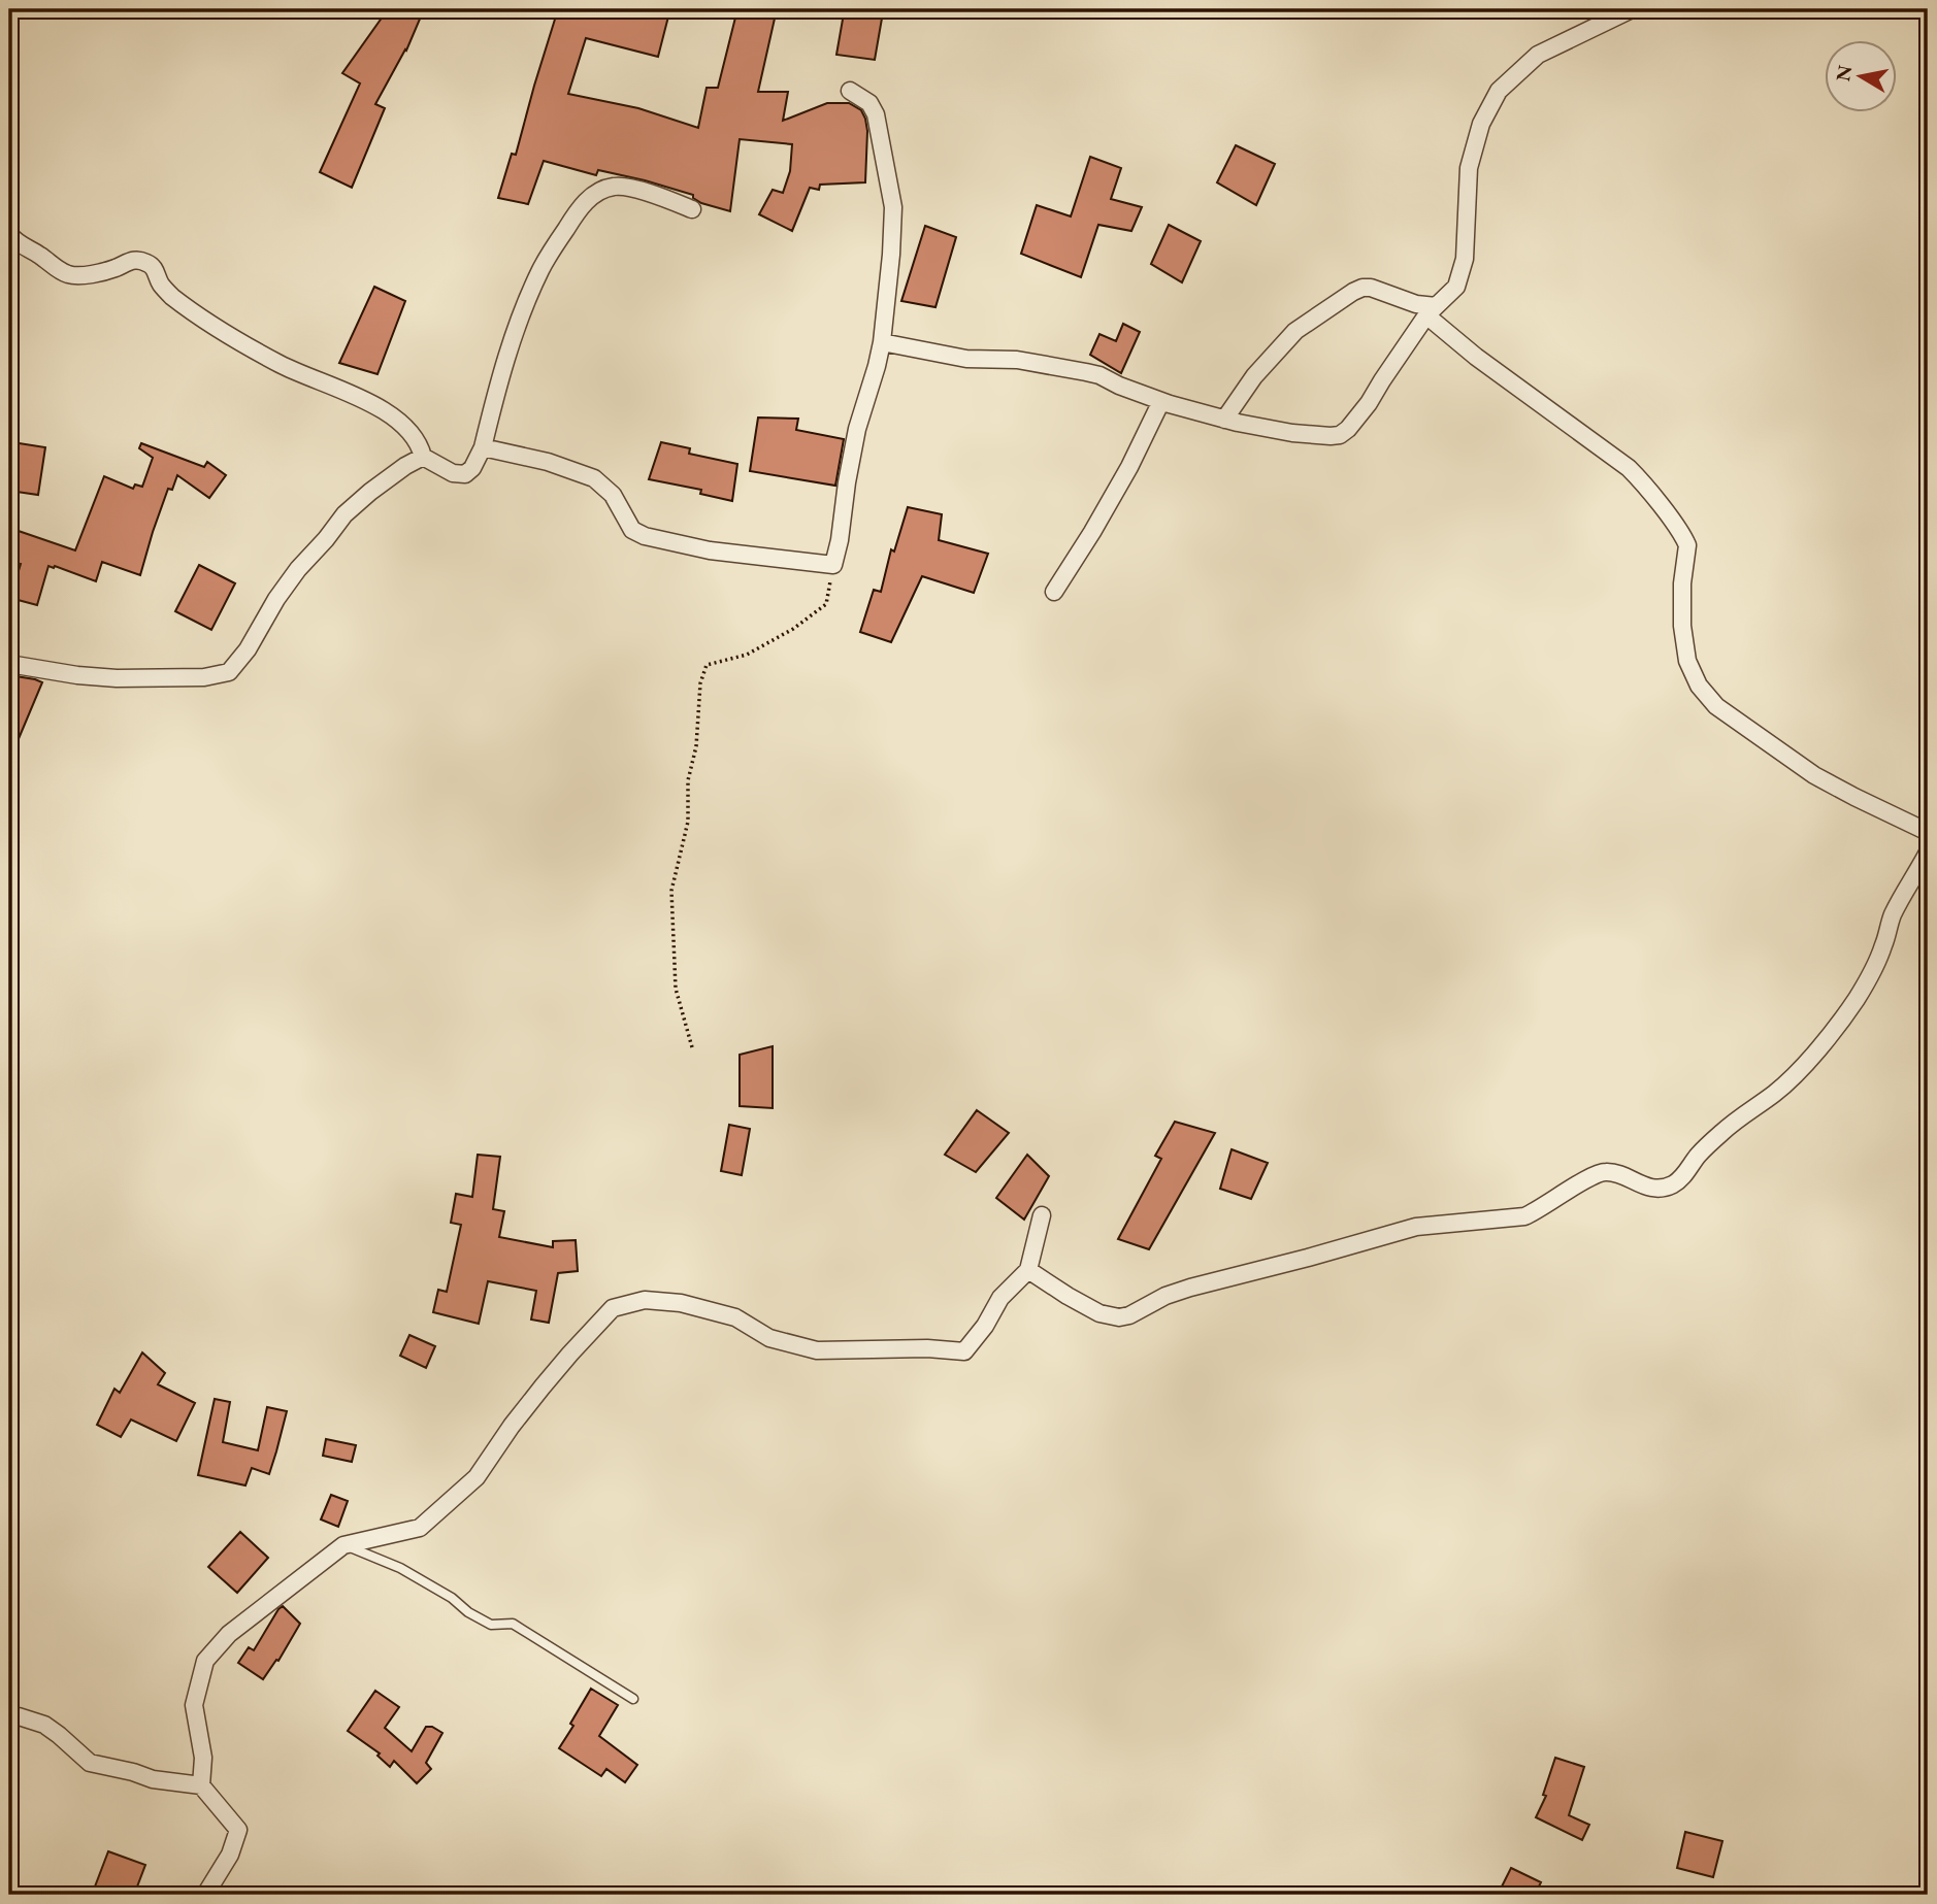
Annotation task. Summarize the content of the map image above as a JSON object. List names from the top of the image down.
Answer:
{
  "north": "left"
}
